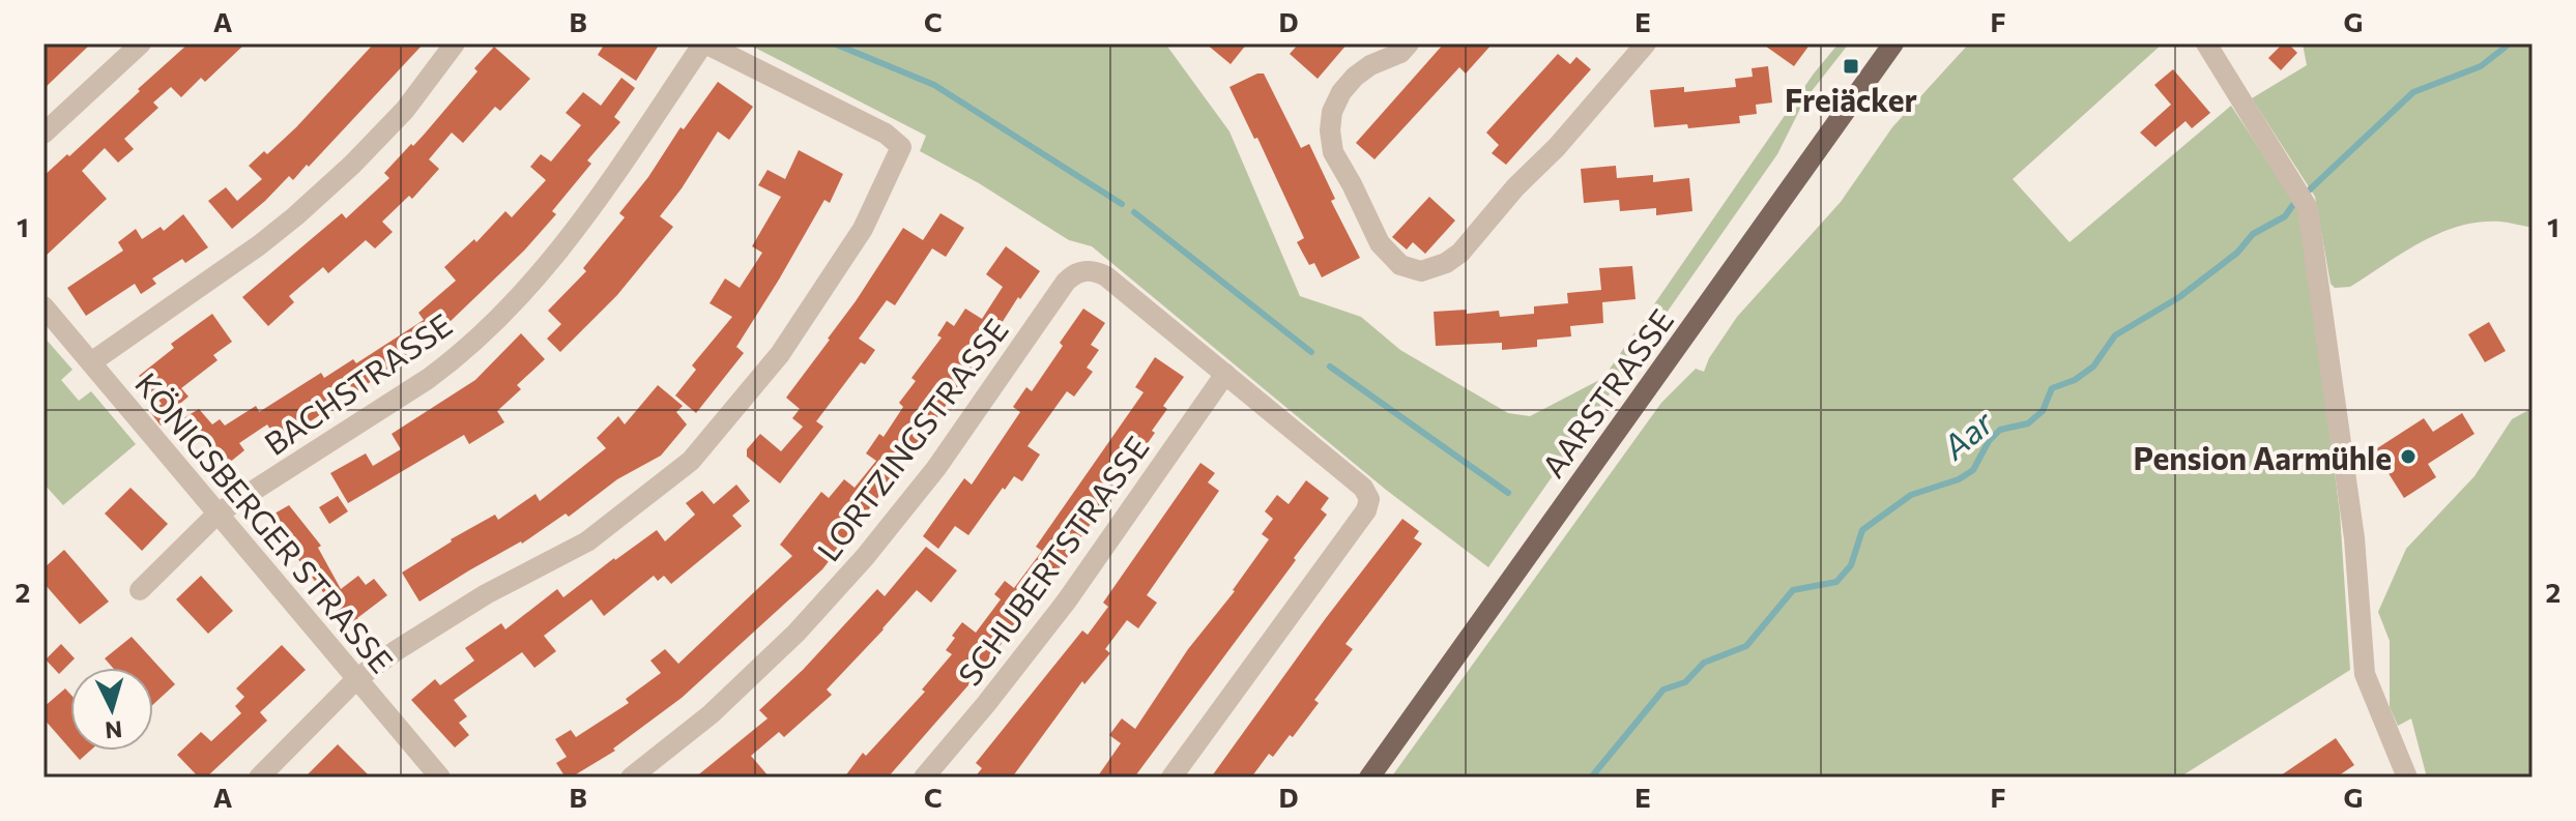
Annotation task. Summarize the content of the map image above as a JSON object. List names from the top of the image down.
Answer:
{
  "streets": {
    "main road": ["AARSTRASSE"],
    "street": [
      "BACHSTRASSE",
      "LORTZINGSTRASSE",
      "KÖNIGSBERGER STRASSE",
      "SCHUBERTSTRASSE"
    ]
  },
  "crossings": [
    ["BACHSTRASSE", "KÖNIGSBERGER STRASSE"],
    ["LORTZINGSTRASSE", "SCHUBERTSTRASSE"]
  ],
  "water": ["Aar"],
  "places": {
    "transit": ["Freiäcker"],
    "other": ["Pension Aarmühle"]
  },
  "north": "bottom",
  "grid": {
    "columns": [
      "A",
      "B",
      "C",
      "D",
      "E",
      "F",
      "G"
    ],
    "rows": ["1", "2"]
  }
}
